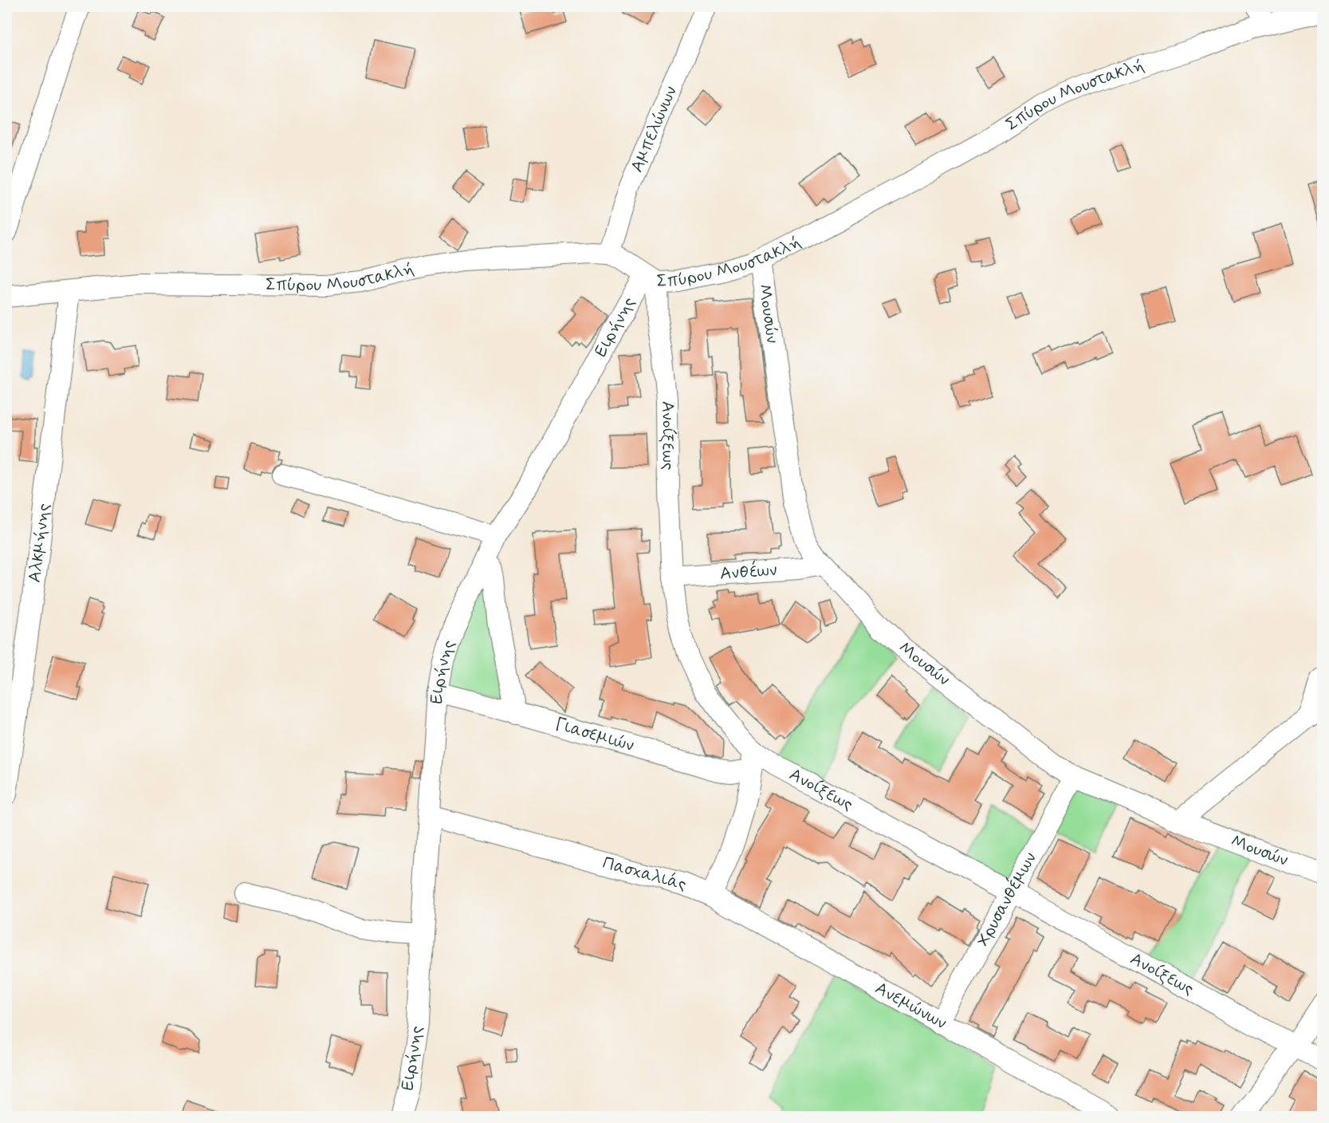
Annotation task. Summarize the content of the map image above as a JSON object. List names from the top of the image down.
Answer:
{
  "streets": {
    "street": [
      "Σπύρου Μουστακλή",
      "Αμπελώνων",
      "Μουσών",
      "Ειρήνης",
      "Ανοίξεως",
      "Αλκμήνης",
      "Ανθέων",
      "Γιασεμιών",
      "Πασχαλιάς",
      "Χρυσανθέμων",
      "Ανεμώνων"
    ]
  },
  "crossings": [
    ["Σπύρου Μουστακλή", "Αμπελώνων"],
    ["Σπύρου Μουστακλή", "Μουσών"],
    ["Σπύρου Μουστακλή", "Ειρήνης"],
    ["Σπύρου Μουστακλή", "Ανοίξεως"],
    ["Σπύρου Μουστακλή", "Αλκμήνης"],
    ["Μουσών", "Ανθέων"],
    ["Μουσών", "Χρυσανθέμων"],
    ["Ειρήνης", "Ανοίξεως"],
    ["Ειρήνης", "Γιασεμιών"],
    ["Ειρήνης", "Πασχαλιάς"],
    ["Ανοίξεως", "Ανθέων"],
    ["Ανοίξεως", "Γιασεμιών"],
    ["Ανοίξεως", "Χρυσανθέμων"],
    ["Πασχαλιάς", "Ανεμώνων"],
    ["Χρυσανθέμων", "Ανεμώνων"]
  ]
}
